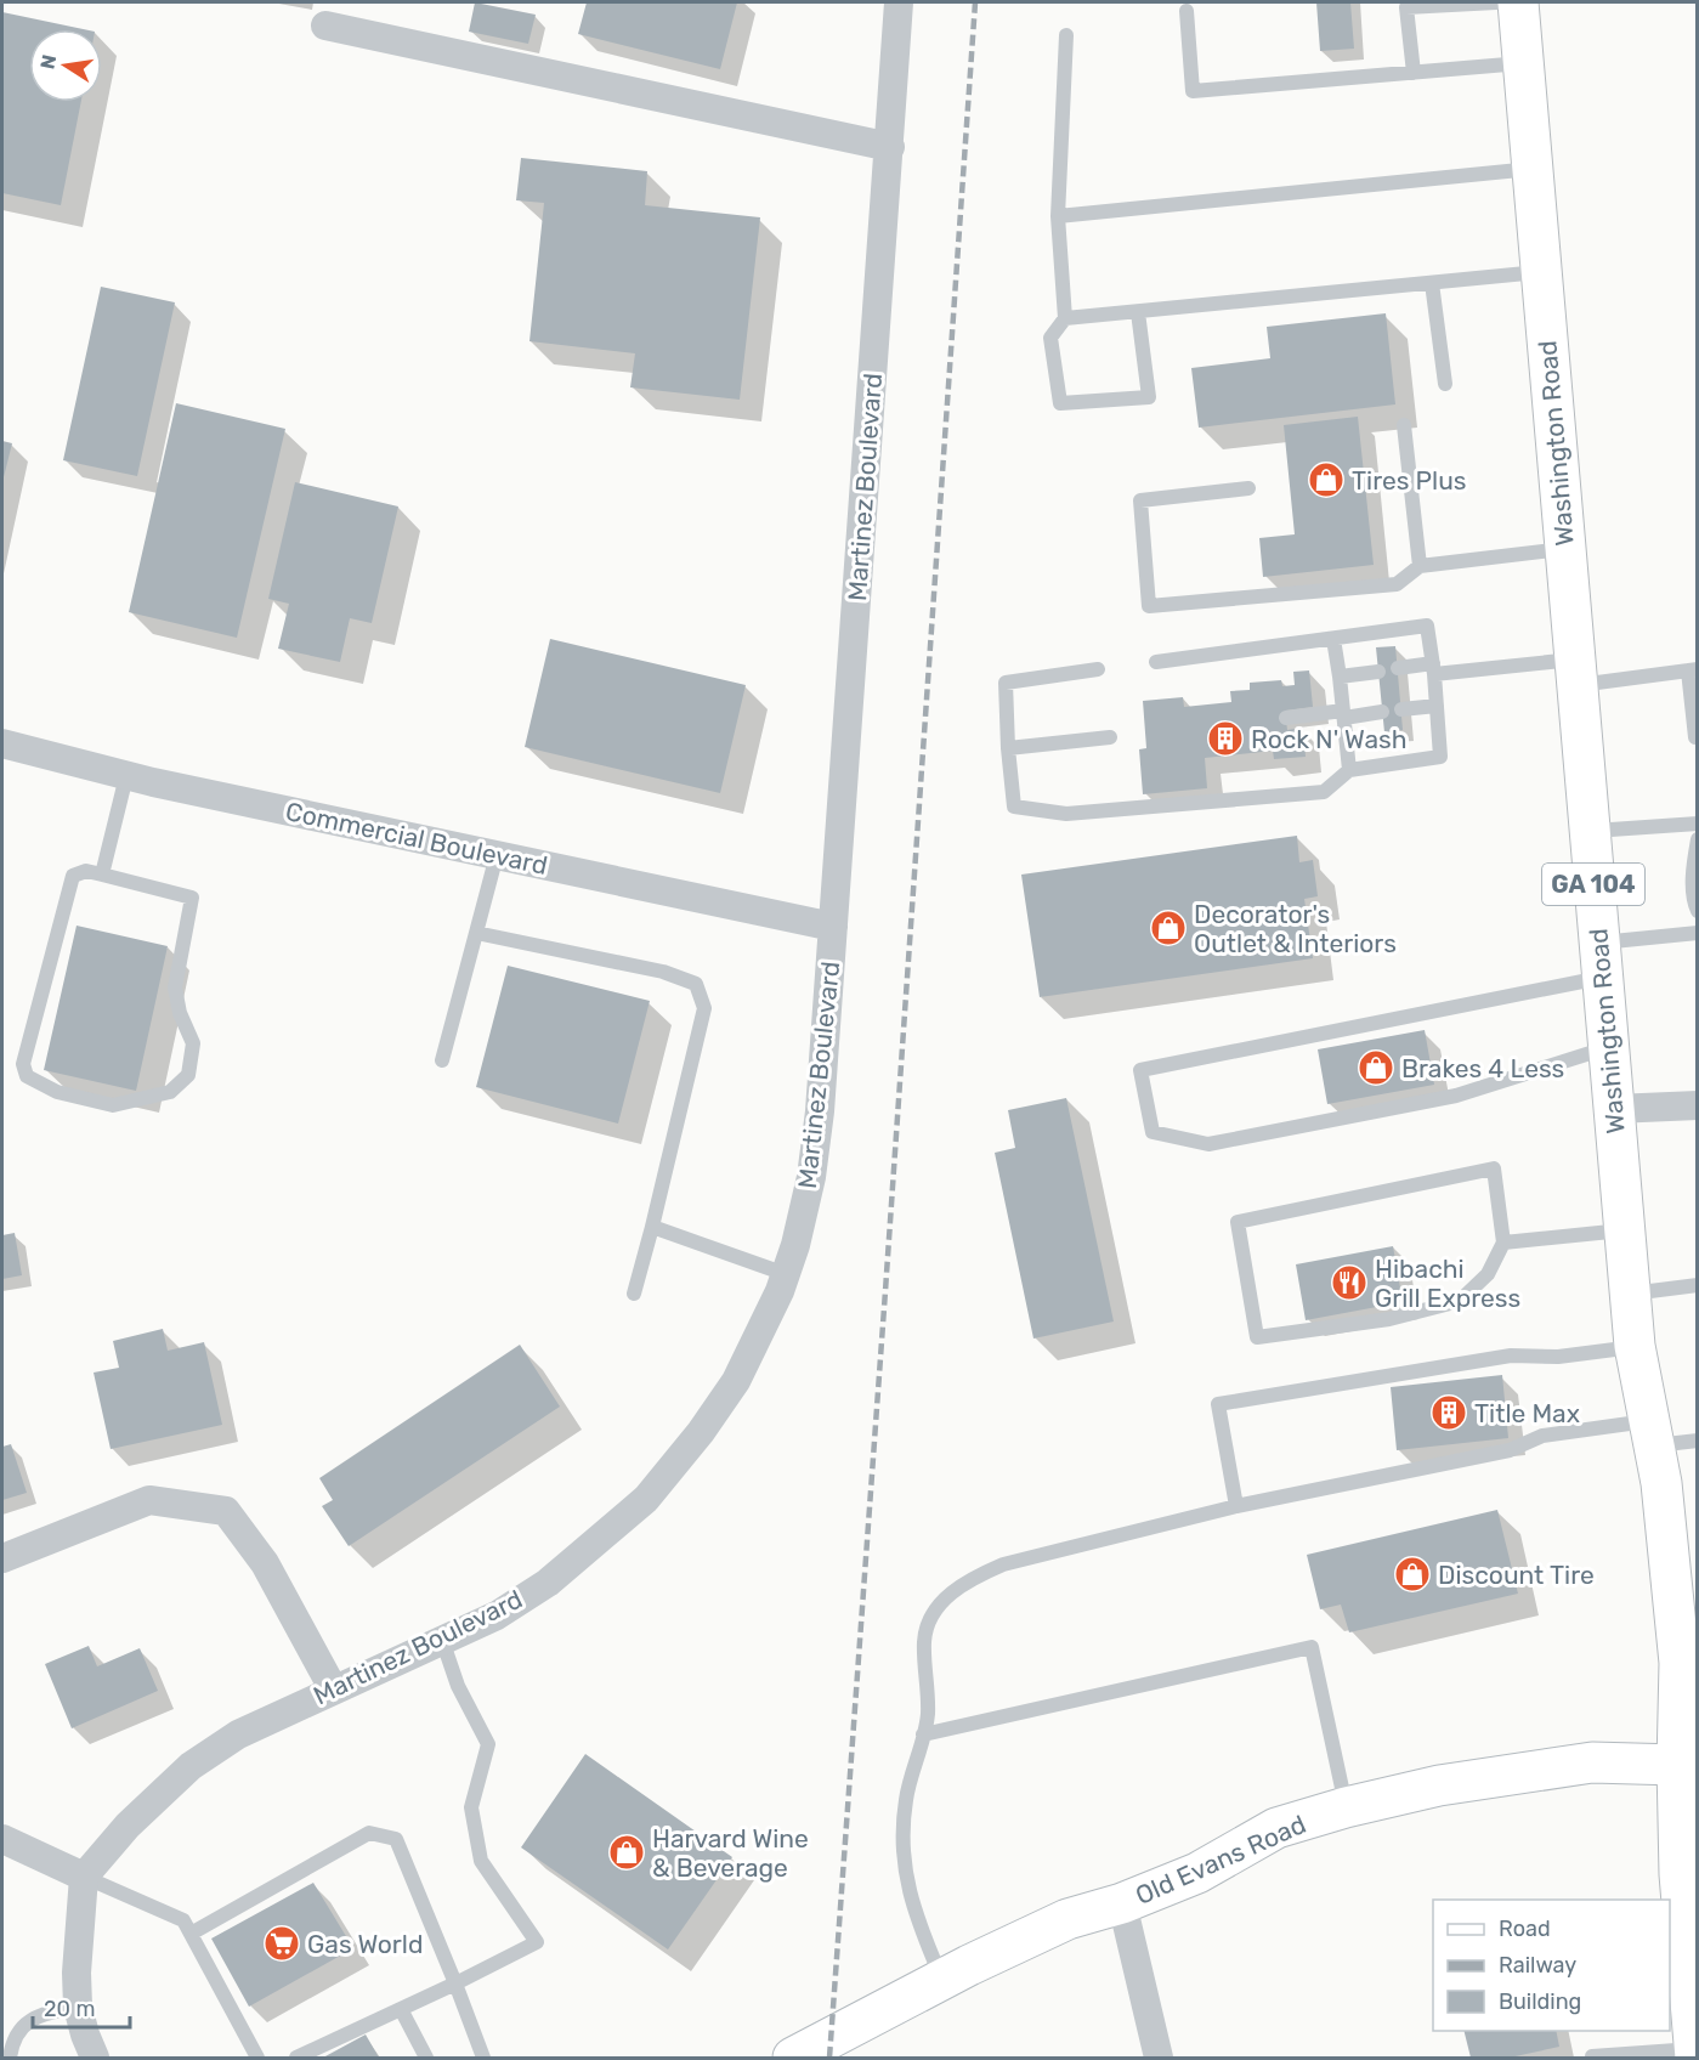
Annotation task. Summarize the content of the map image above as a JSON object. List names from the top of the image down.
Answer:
{
  "streets": {
    "main road": ["Washington Road", "GA 104", "Old Evans Road"],
    "street": ["Martinez Boulevard", "Commercial Boulevard"]
  },
  "crossings": [
    ["Washington Road", "Old Evans Road"],
    ["Martinez Boulevard", "Commercial Boulevard"]
  ],
  "places": {
    "shop": [
      "Tires Plus",
      "Decorator's Outlet & Interiors",
      "Brakes 4 Less",
      "Discount Tire",
      "Harvard Wine & Beverage"
    ],
    "building": ["Rock N' Wash", "Title Max"],
    "restaurant": ["Hibachi Grill Express"],
    "supermarket": ["Gas World"]
  },
  "legend": ["Road", "Railway", "Building"],
  "scale_bar": "20 m",
  "north": "left"
}
